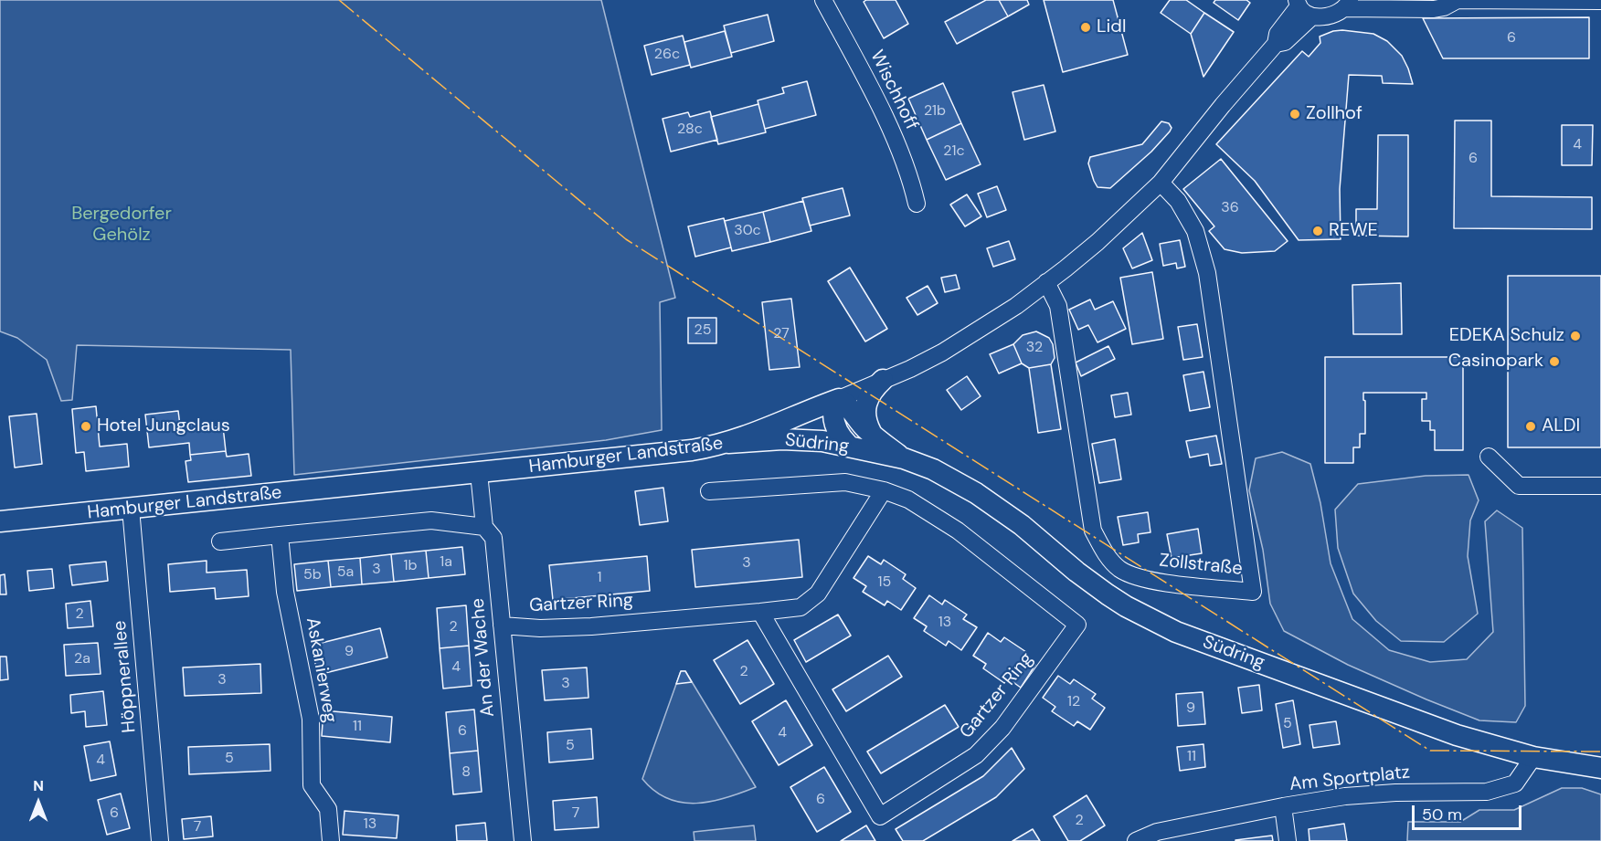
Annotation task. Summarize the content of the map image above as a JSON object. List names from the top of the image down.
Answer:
{
  "streets": {
    "main road": ["Südring", "Hamburger Landstraße"],
    "street": [
      "Wischhoff",
      "Zollstraße",
      "Gartzer Ring",
      "An der Wache",
      "Askanierweg",
      "Höppnerallee",
      "Am Sportplatz"
    ]
  },
  "crossings": [
    ["Südring", "Hamburger Landstraße"],
    ["Südring", "Am Sportplatz"],
    ["Hamburger Landstraße", "Zollstraße"],
    ["Hamburger Landstraße", "An der Wache"],
    ["Hamburger Landstraße", "Höppnerallee"],
    ["Gartzer Ring", "An der Wache"]
  ],
  "parks": ["Bergedorfer Gehölz"],
  "places": [
    "Lidl",
    "Zollhof",
    "REWE",
    "EDEKA Schulz",
    "Casinopark",
    "Hotel Jungclaus",
    "ALDI"
  ],
  "house_numbers": [
    "6",
    "26c",
    "21b",
    "28c",
    "4",
    "21c",
    "6",
    "36",
    "30c",
    "25",
    "27",
    "32",
    "1a",
    "3",
    "1b",
    "3",
    "5a",
    "5b",
    "1",
    "15",
    "2",
    "13",
    "2",
    "9",
    "2a",
    "4",
    "2",
    "3",
    "3",
    "12",
    "9",
    "5",
    "11",
    "6",
    "4",
    "5",
    "11",
    "5",
    "4",
    "8",
    "6",
    "6",
    "7",
    "2",
    "13",
    "7"
  ],
  "scale_bar": "50 m",
  "north": "top"
}
